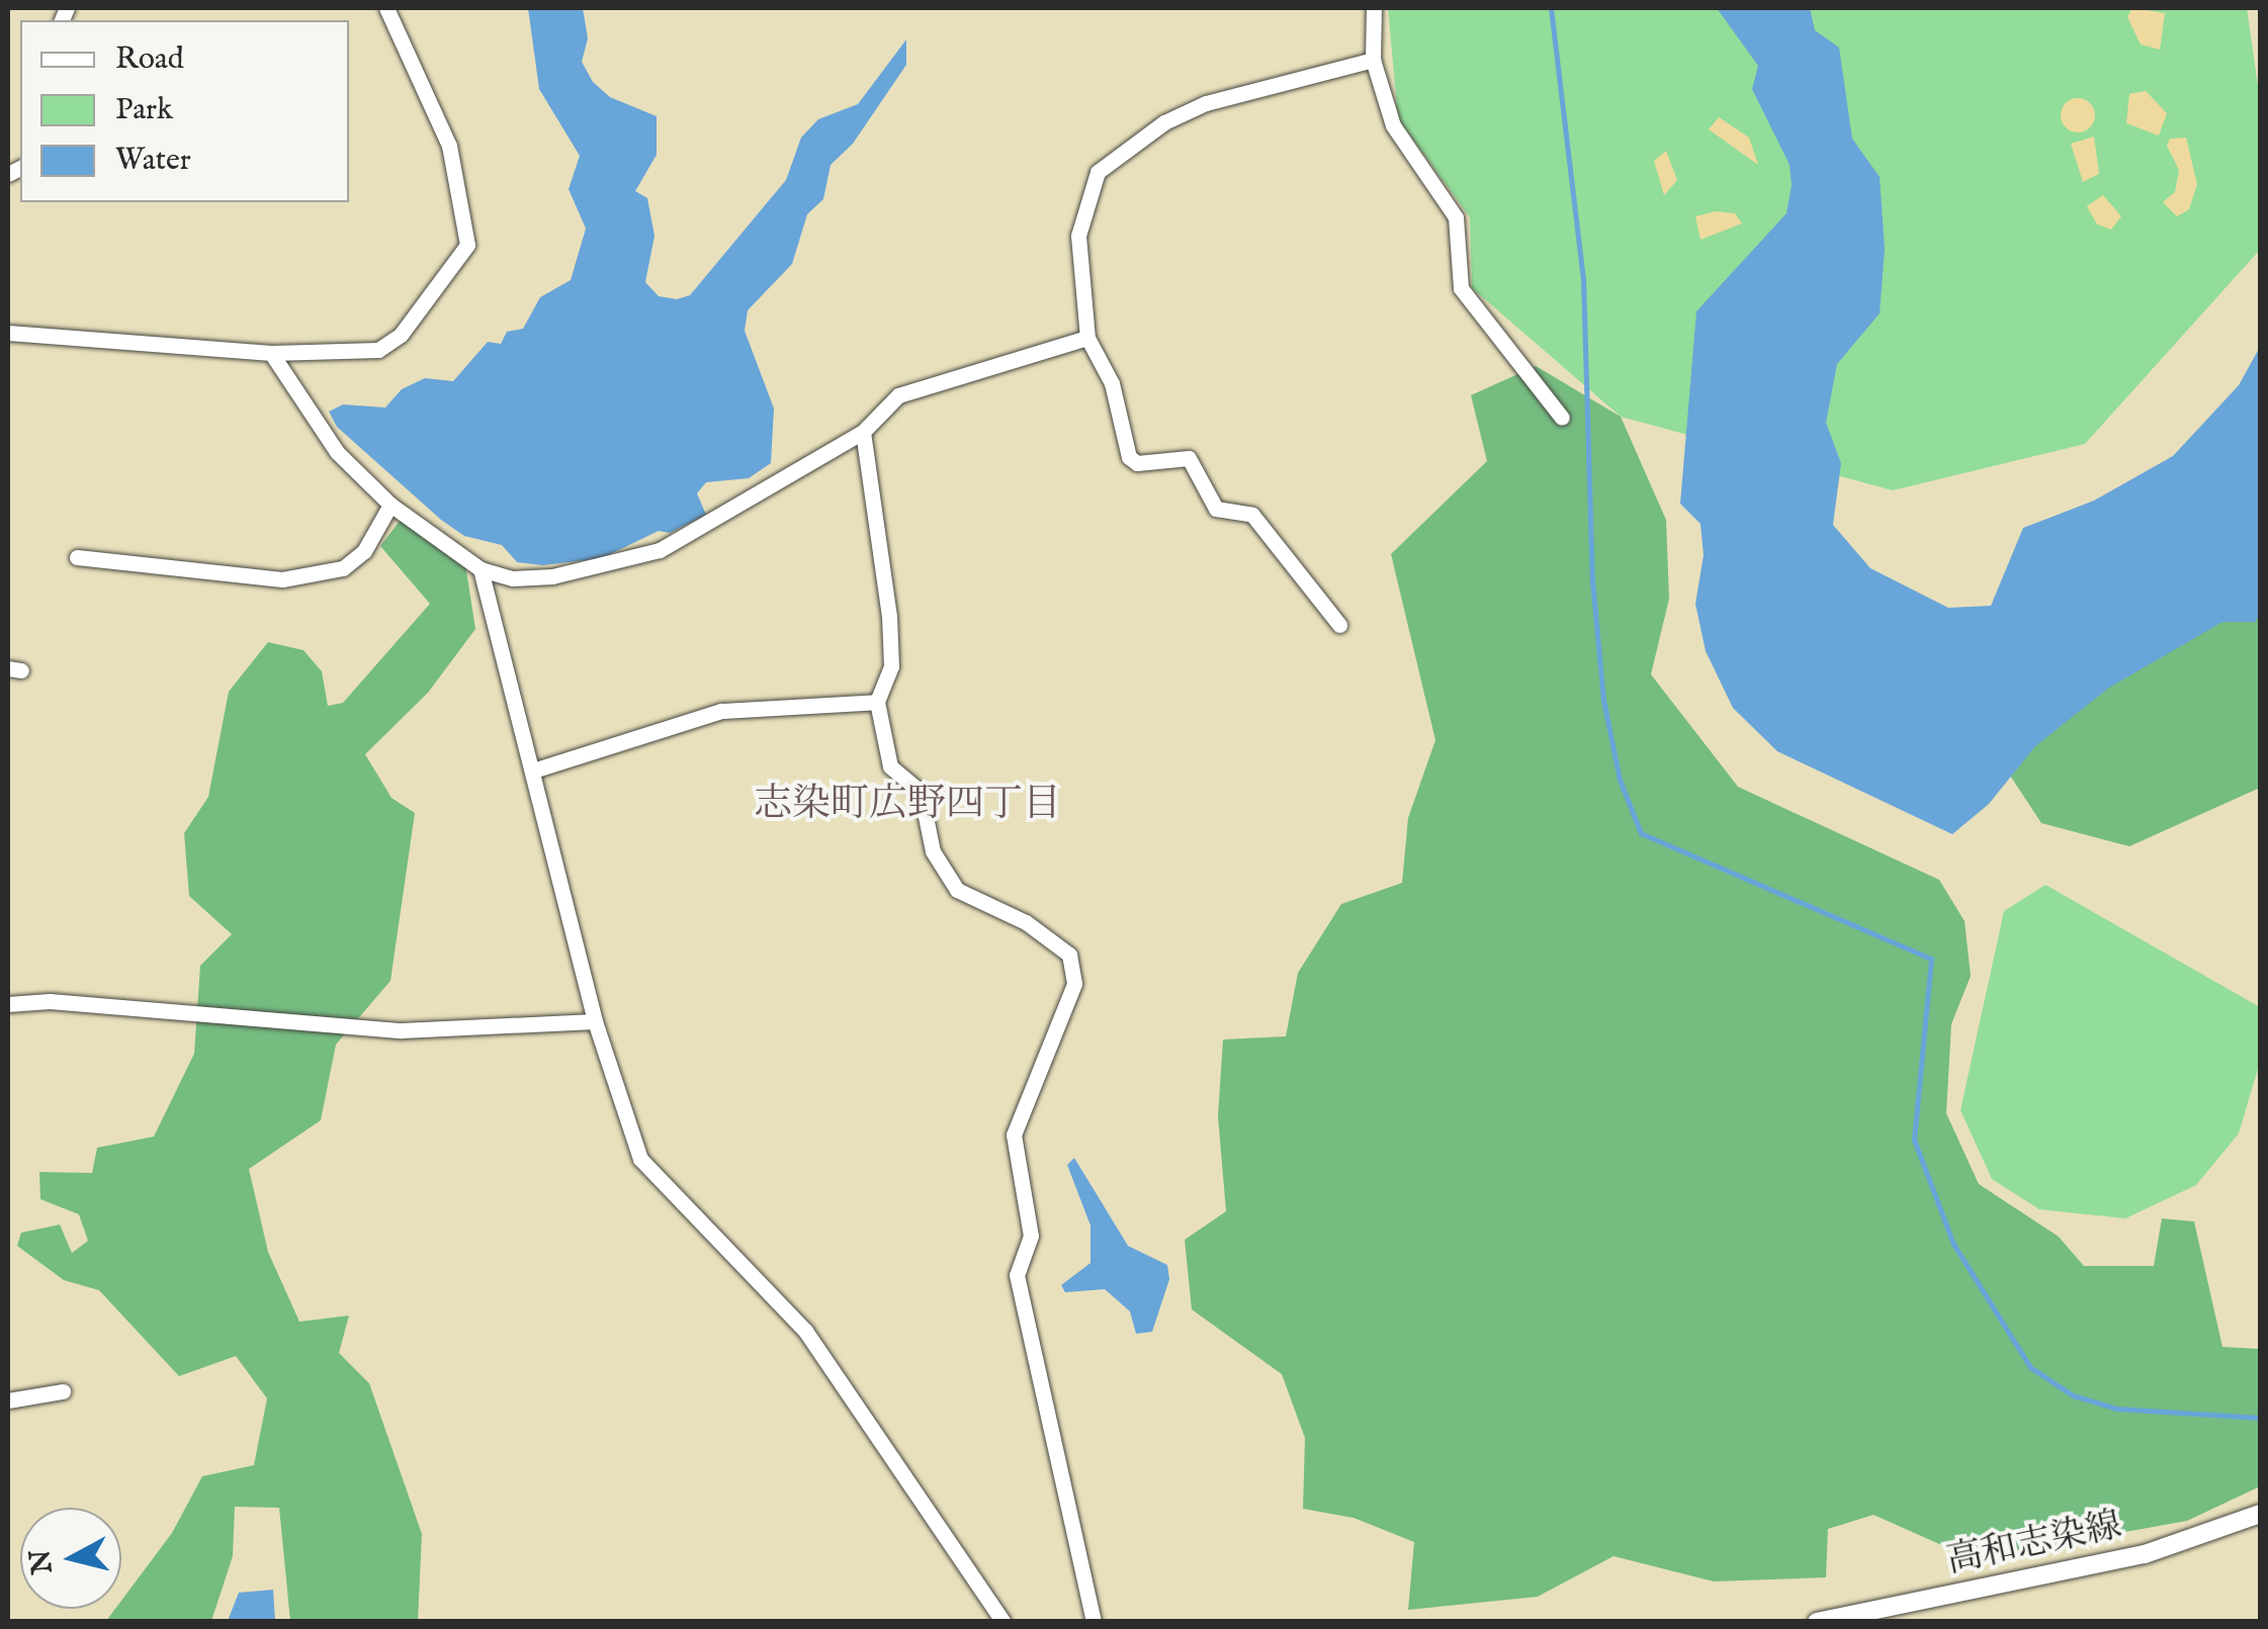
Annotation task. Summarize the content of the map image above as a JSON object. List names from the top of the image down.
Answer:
{
  "streets": {
    "street": ["高和志染線"]
  },
  "districts": ["志染町広野四丁目"],
  "legend": ["Road", "Park", "Water"],
  "north": "left"
}
